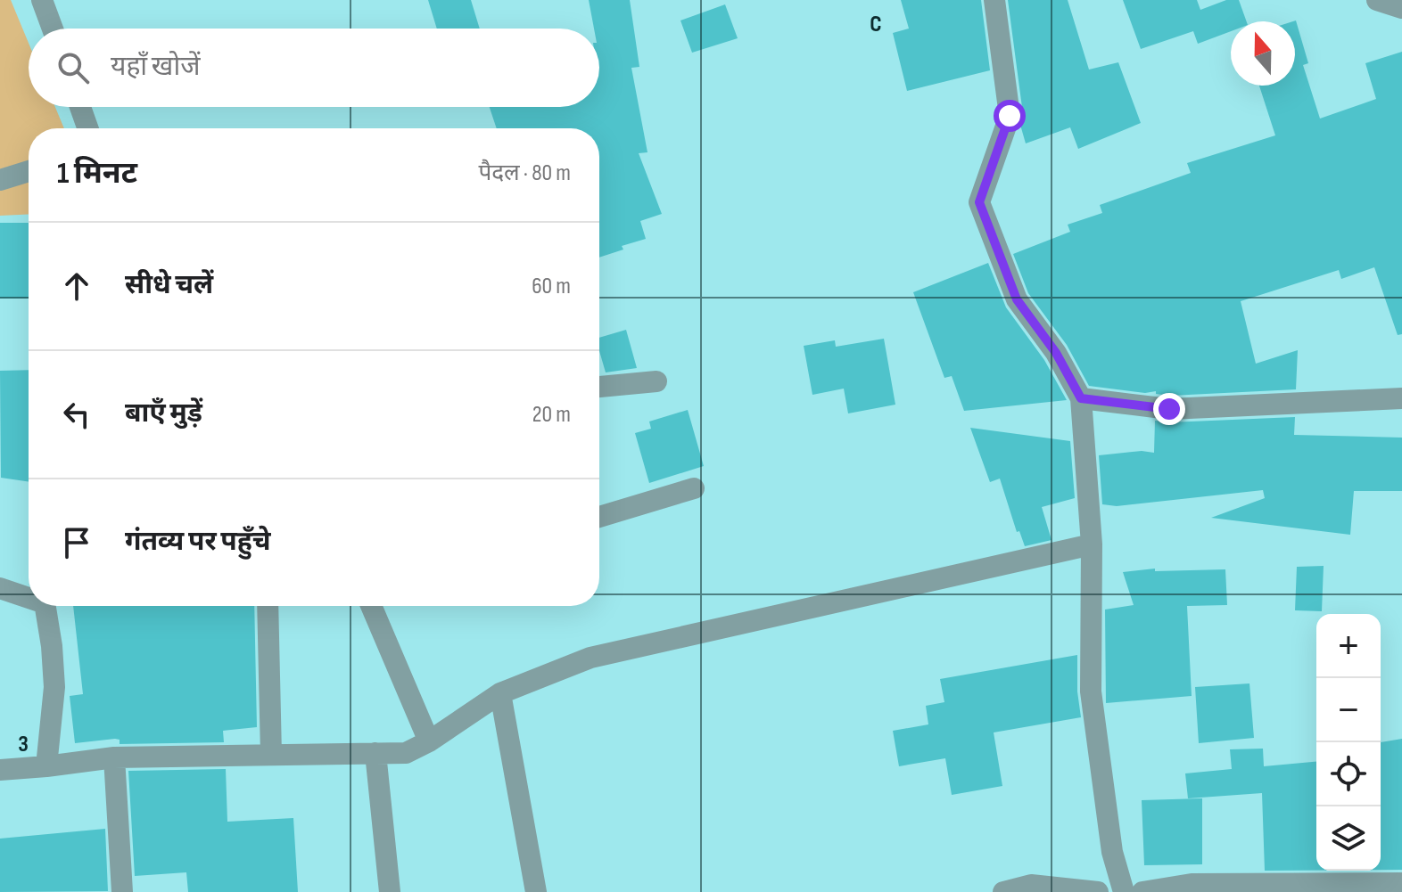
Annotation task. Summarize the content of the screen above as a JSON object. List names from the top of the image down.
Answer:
{
  "north": "top",
  "page": {
    "search": "यहाँ खोजें",
    "heading": ["1 मिनट", "पैदल · 80 m"],
    "list": [
      ["सीधे चलें", "60 m"],
      ["बाएँ मुड़ें", "20 m"],
      "गंतव्य पर पहुँचे"
    ],
    "map_buttons": ["+", "−"]
  },
  "grid": {
    "columns": ["C"],
    "rows": ["3"]
  }
}
